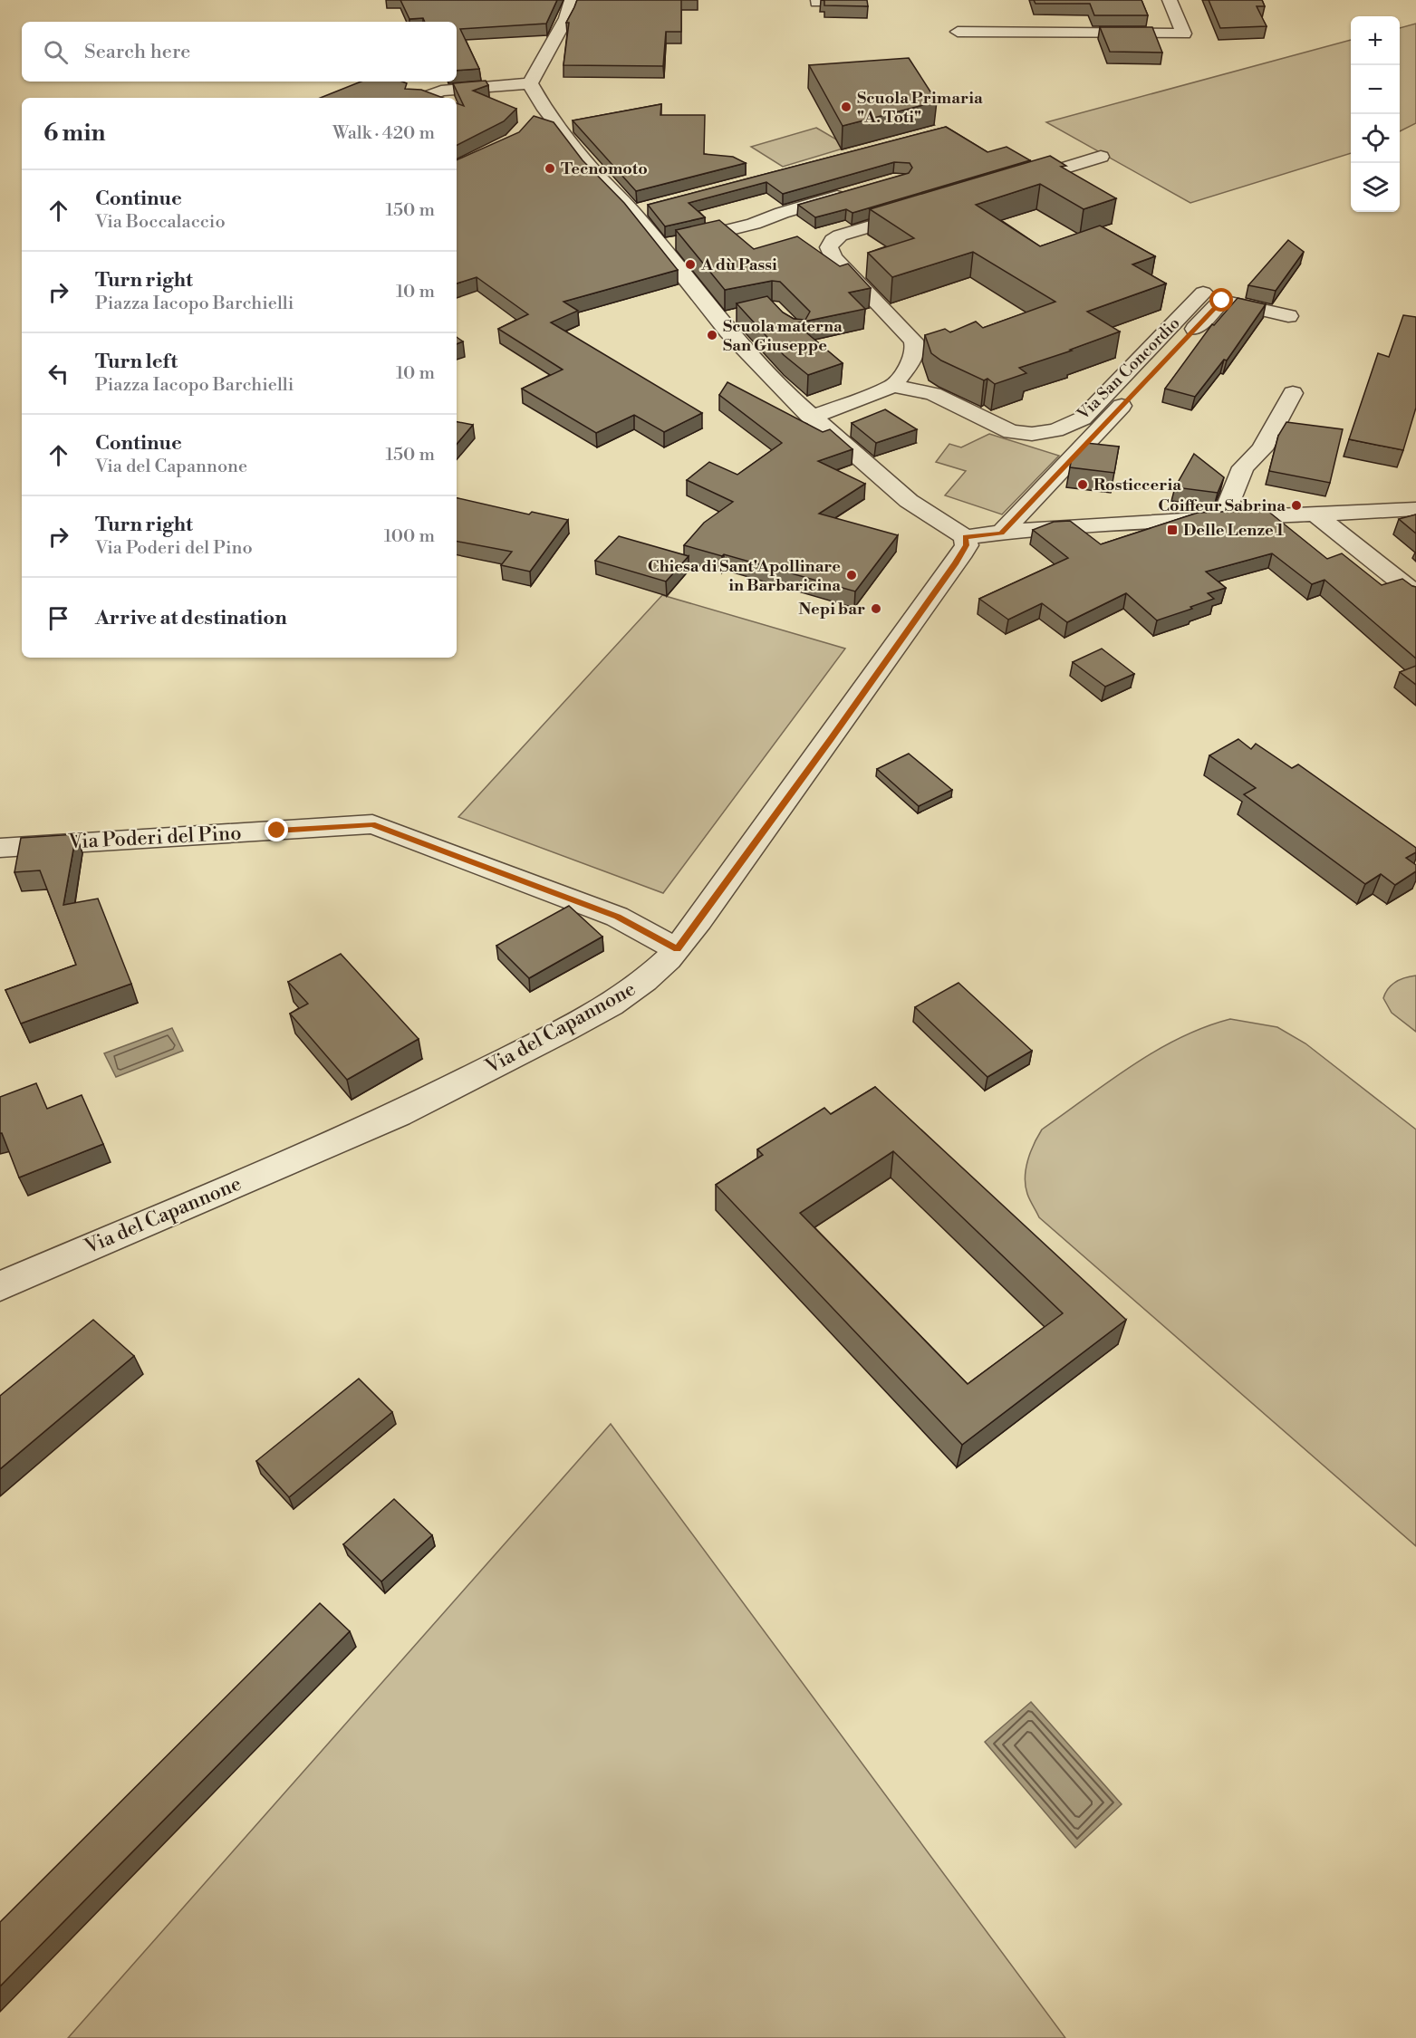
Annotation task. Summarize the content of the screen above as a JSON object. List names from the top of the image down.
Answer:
{
  "streets": {
    "street": ["Via San Concordio", "Via Poderi del Pino", "Via del Capannone"]
  },
  "crossings": [
    ["Via Poderi del Pino", "Via del Capannone"]
  ],
  "places": {
    "other": [
      "Scuola Primaria \"A. Toti\"",
      "Tecnomoto",
      "A dù Passi",
      "Scuola materna San Giuseppe",
      "Rosticceria",
      "Coiffeur Sabrina",
      "Chiesa di Sant'Apollinare in Barbaricina",
      "Nepi bar"
    ],
    "transit": ["Delle Lenze 1"]
  },
  "page": {
    "map_buttons": ["+", "−"],
    "search": "Search here",
    "heading": ["6 min", "Walk · 420 m"],
    "list": [
      ["Continue", "Via Boccalaccio", "150 m"],
      ["Turn right", "Piazza Iacopo Barchielli", "10 m"],
      ["Turn left", "Piazza Iacopo Barchielli", "10 m"],
      ["Continue", "Via del Capannone", "150 m"],
      ["Turn right", "Via Poderi del Pino", "100 m"],
      "Arrive at destination"
    ]
  }
}
